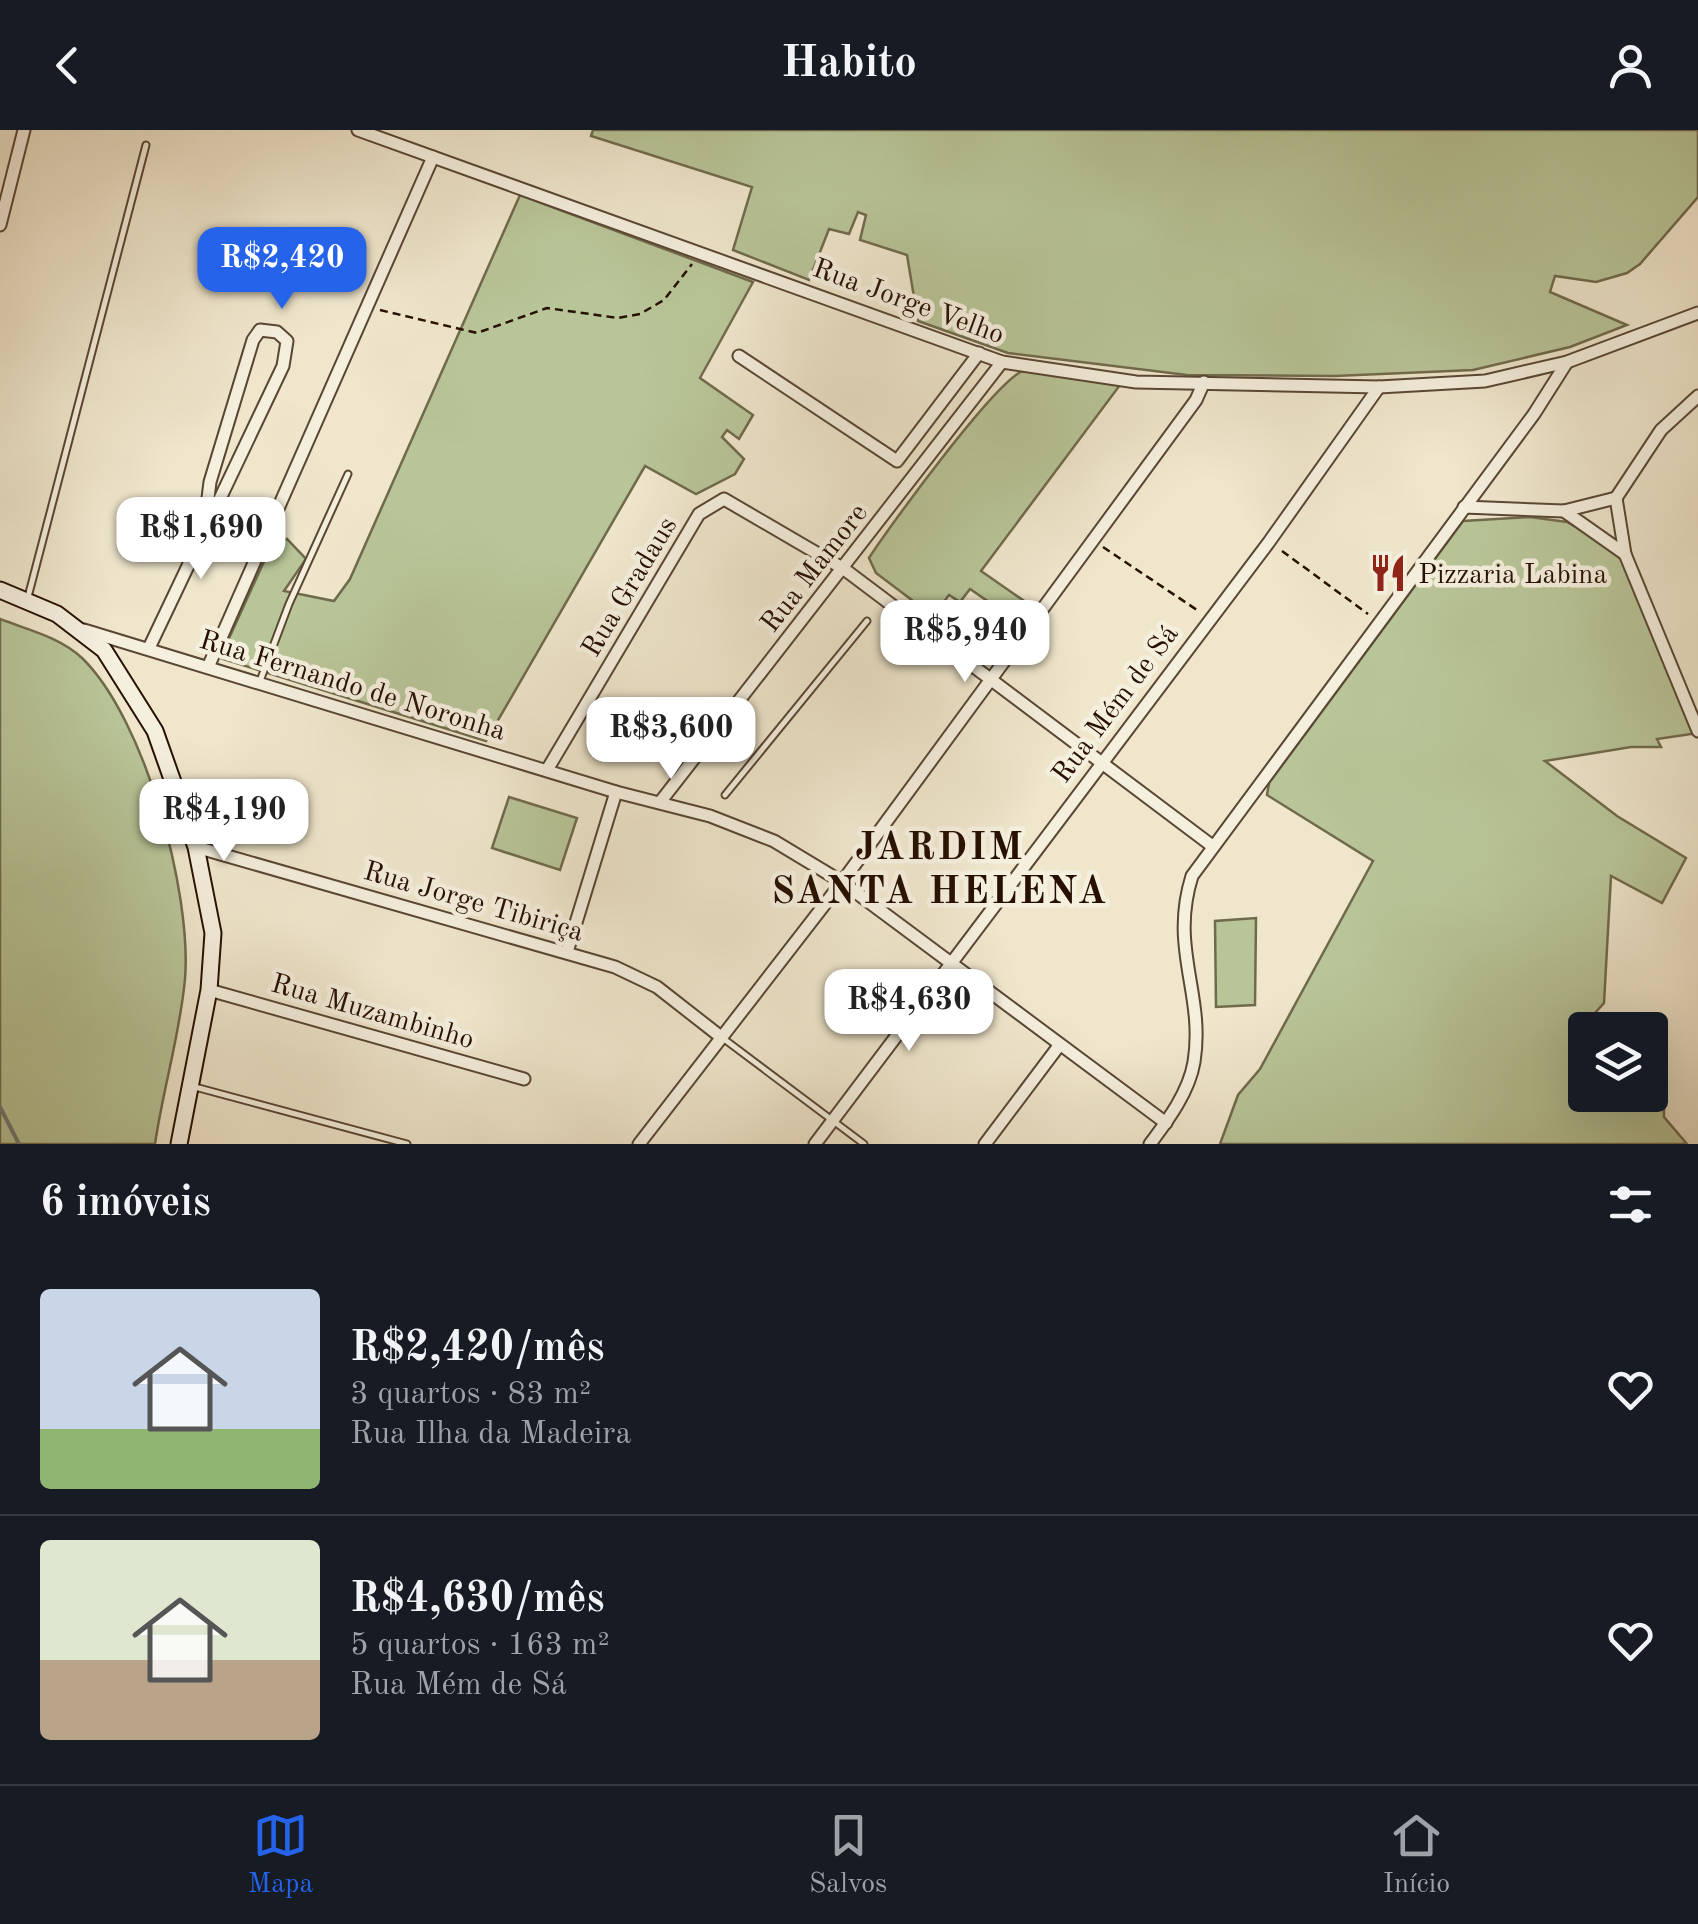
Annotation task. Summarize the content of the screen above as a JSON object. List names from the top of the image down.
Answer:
{
  "streets": {
    "street": [
      "Rua Jorge Velho",
      "Rua Mamore",
      "Rua Gradaus",
      "Rua Fernando de Noronha",
      "Rua Mém de Sá",
      "Rua Jorge Tibiriça",
      "Rua Muzambinho"
    ]
  },
  "crossings": [
    ["Rua Jorge Velho", "Rua Mamore"],
    ["Rua Jorge Velho", "Rua Mém de Sá"],
    ["Rua Mamore", "Rua Gradaus"],
    ["Rua Mamore", "Rua Fernando de Noronha"],
    ["Rua Gradaus", "Rua Fernando de Noronha"],
    ["Rua Fernando de Noronha", "Rua Mém de Sá"]
  ],
  "districts": ["JARDIM SANTA HELENA"],
  "places": {
    "restaurant": ["Pizzaria Labina"]
  },
  "page": {
    "header": "Habito",
    "price": [
      "R$2,420",
      "R$1,690",
      "R$5,940",
      "R$3,600",
      "R$4,190",
      "R$4,630"
    ],
    "heading": "6 imóveis",
    "list": [
      {
        "name": "R$2,420/mês",
        "note": "3 quartos · 83 m² · Rua Ilha da Madeira"
      },
      {
        "name": "R$4,630/mês",
        "note": "5 quartos · 163 m² · Rua Mém de Sá"
      }
    ],
    "tabs": ["Mapa", "Salvos", "Início"]
  }
}
